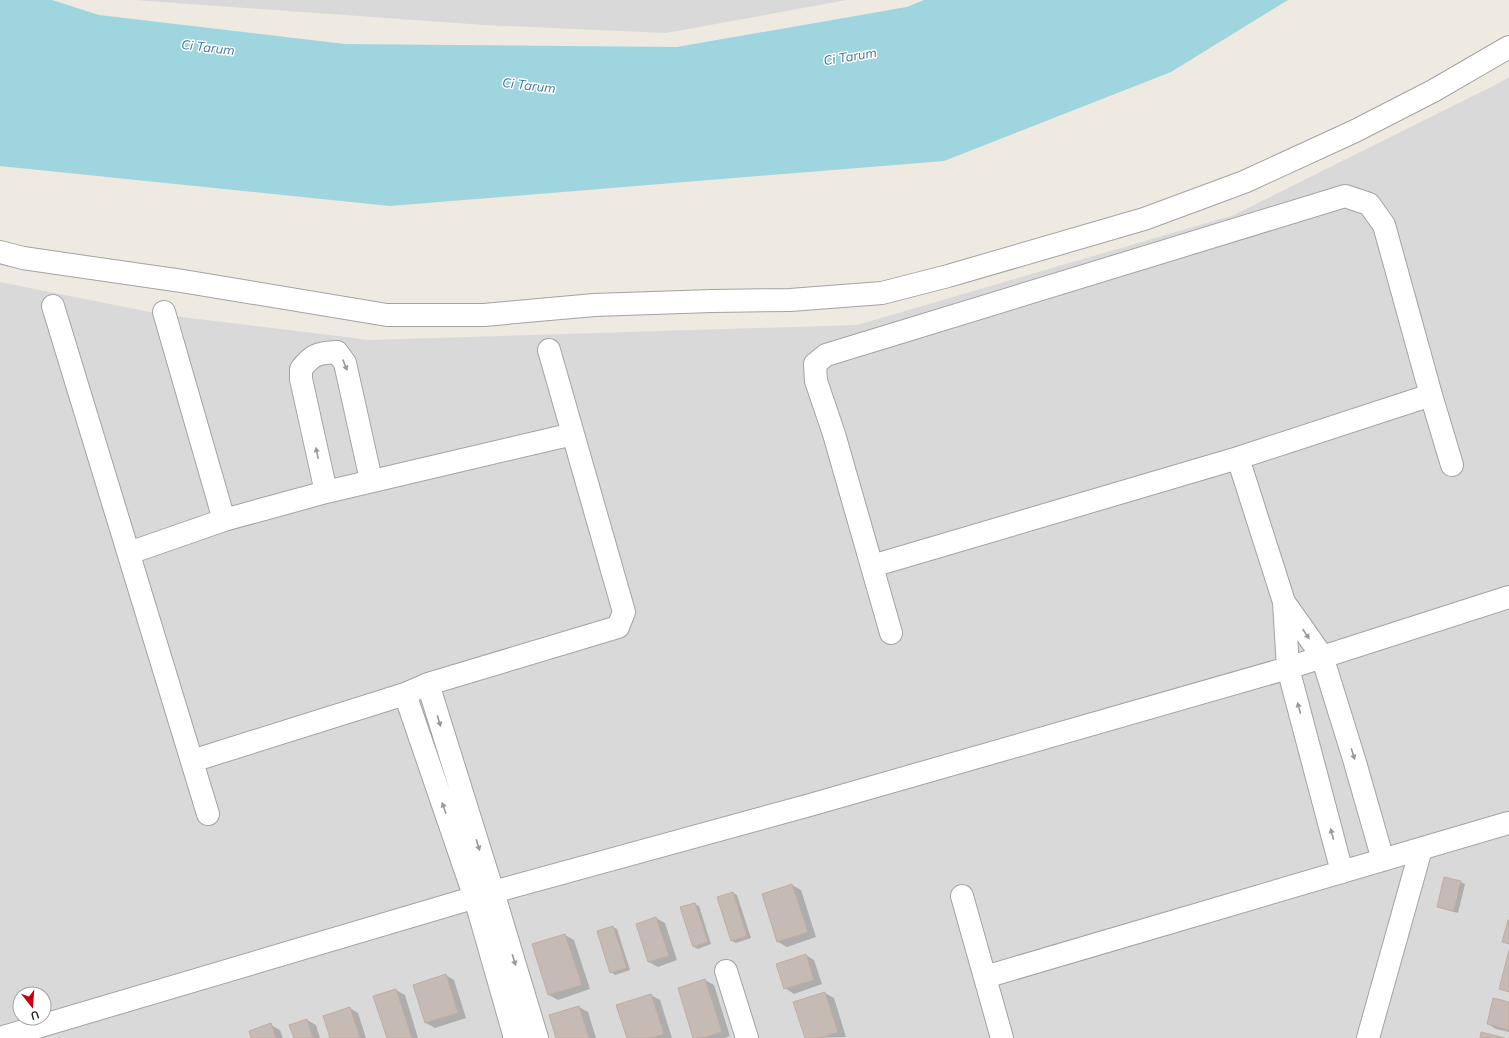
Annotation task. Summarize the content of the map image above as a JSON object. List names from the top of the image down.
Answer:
{
  "water": ["Ci Tarum"],
  "north": "bottom"
}
